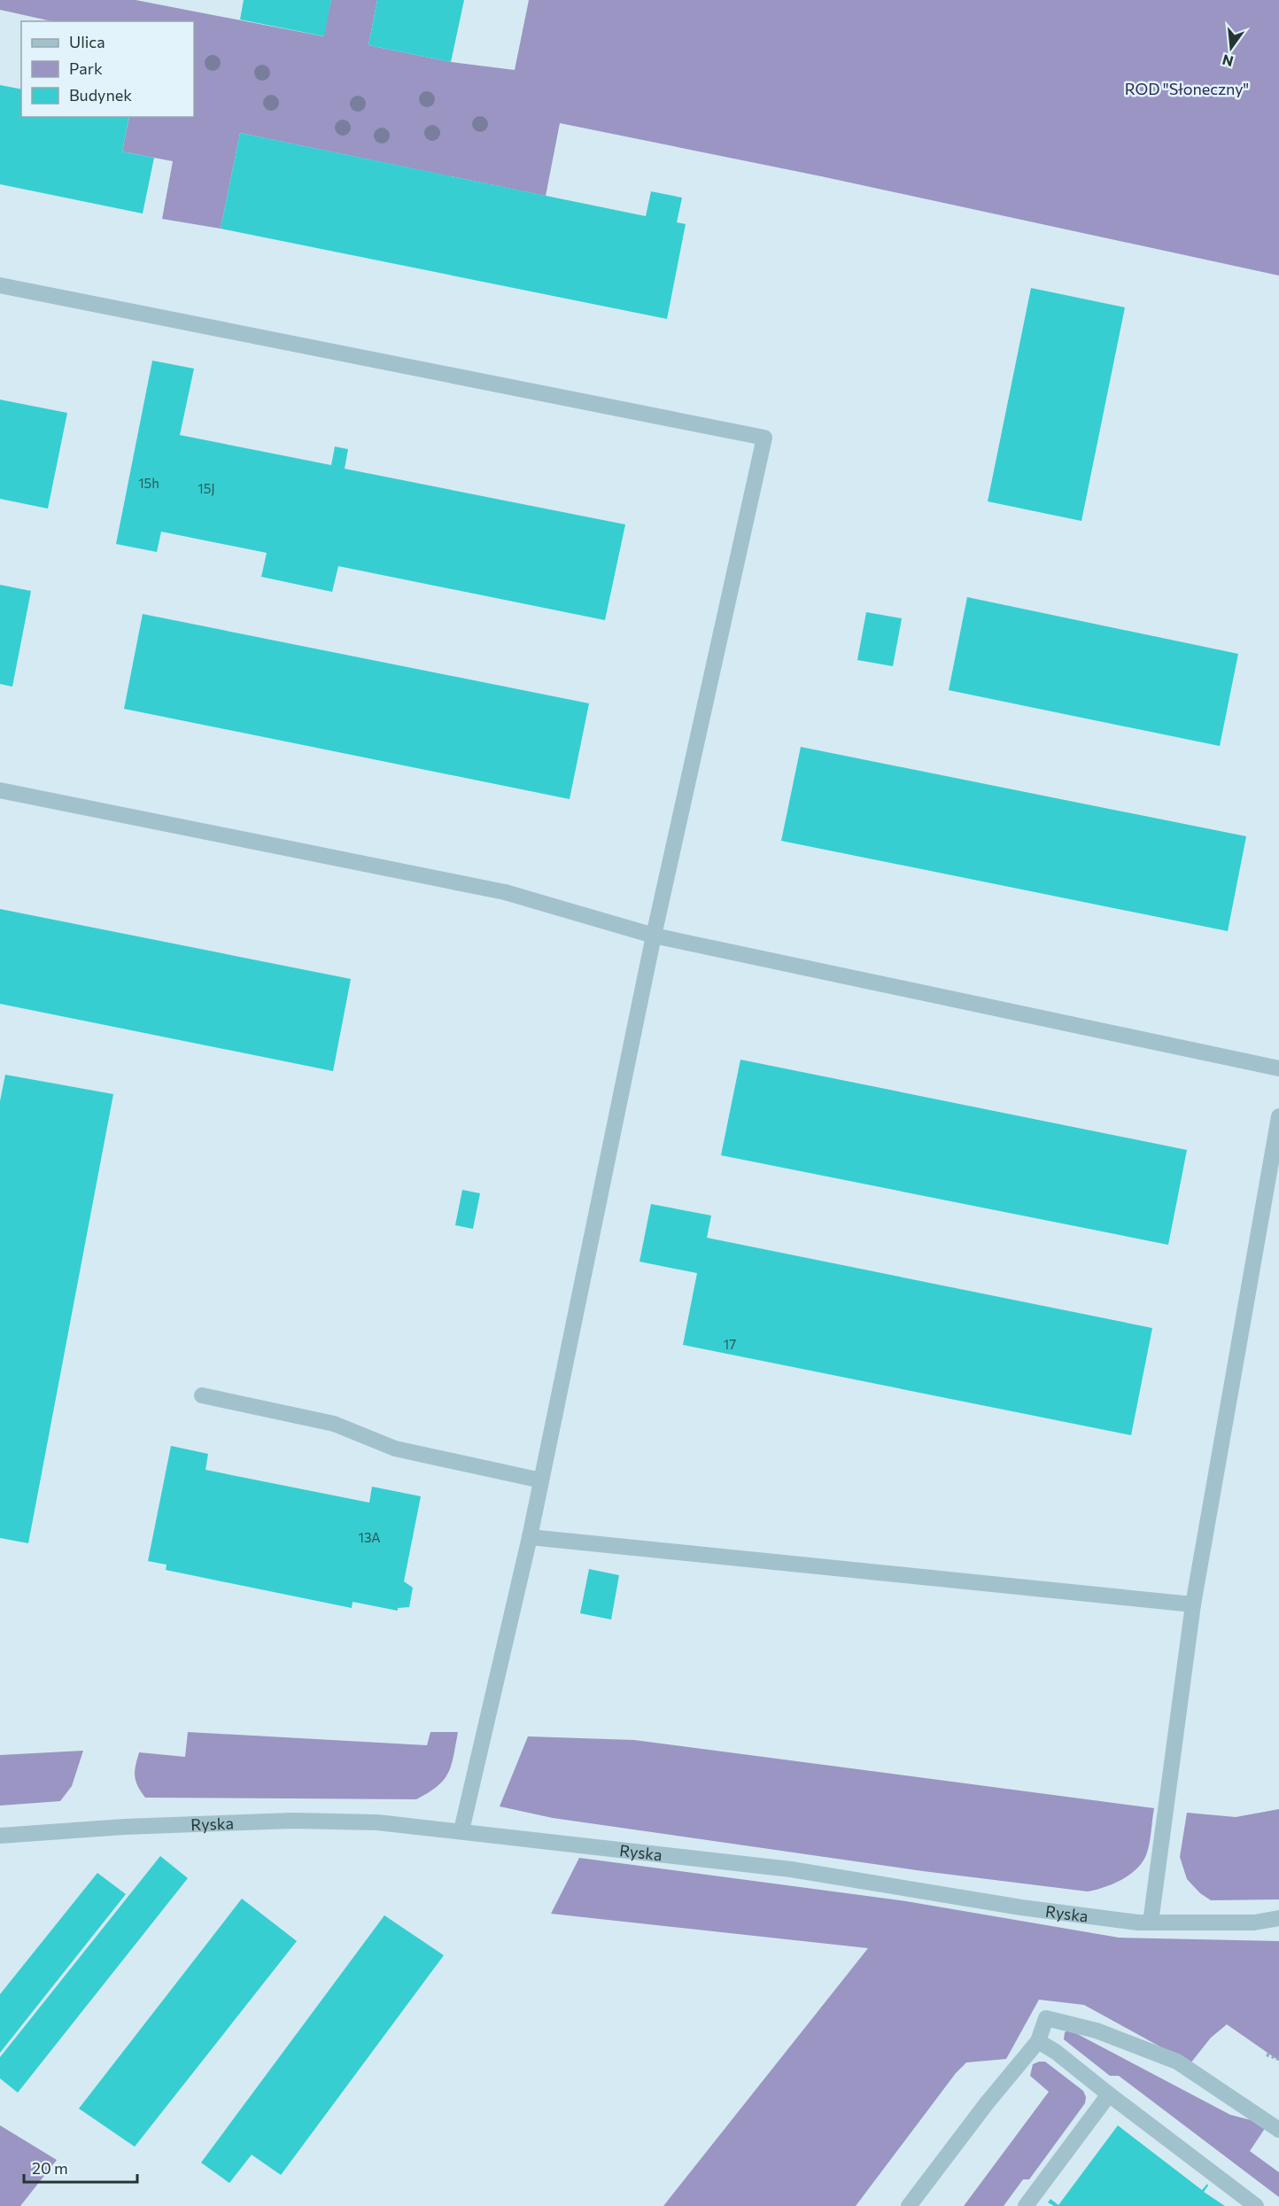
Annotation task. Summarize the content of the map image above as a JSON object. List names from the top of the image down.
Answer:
{
  "streets": {
    "street": ["Ryska"]
  },
  "parks": ["ROD \"Słoneczny\""],
  "house_numbers": [
    "15h",
    "15J",
    "17",
    "13A"
  ],
  "legend": ["Ulica", "Park", "Budynek"],
  "scale_bar": "20 m",
  "north": "bottom"
}
